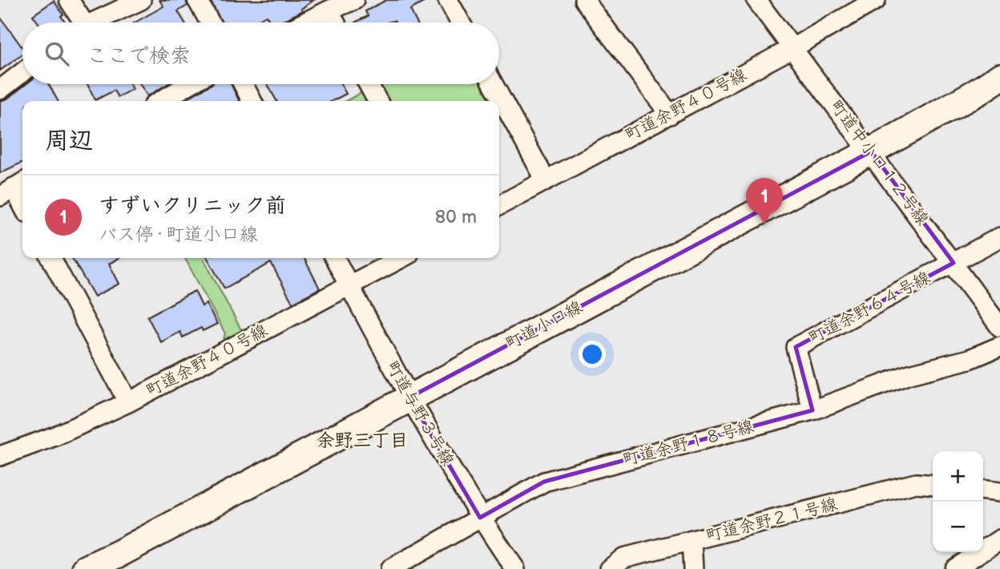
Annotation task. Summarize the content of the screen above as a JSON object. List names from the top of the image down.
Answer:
{
  "streets": {
    "street": [
      "町道余野４０号線",
      "町道中小口１２号線",
      "町道余野６４号線",
      "町道小口線",
      "町道与野３号線",
      "町道余野１８号線",
      "町道余野２１号線"
    ]
  },
  "crossings": [
    ["町道余野４０号線", "町道中小口１２号線"],
    ["町道余野４０号線", "町道与野３号線"],
    ["町道中小口１２号線", "町道余野６４号線"],
    ["町道中小口１２号線", "町道小口線"],
    ["町道余野６４号線", "町道余野１８号線"],
    ["町道小口線", "町道与野３号線"],
    ["町道与野３号線", "町道余野１８号線"]
  ],
  "districts": ["余野三丁目"],
  "page": {
    "search": "ここで検索",
    "heading": "周辺",
    "list": [
      {
        "mark": "1",
        "name": "すずいクリニック前",
        "note": "バス停 · 町道小口線",
        "value": "80 m"
      }
    ],
    "pins": "1",
    "map_buttons": ["+", "−"]
  }
}
